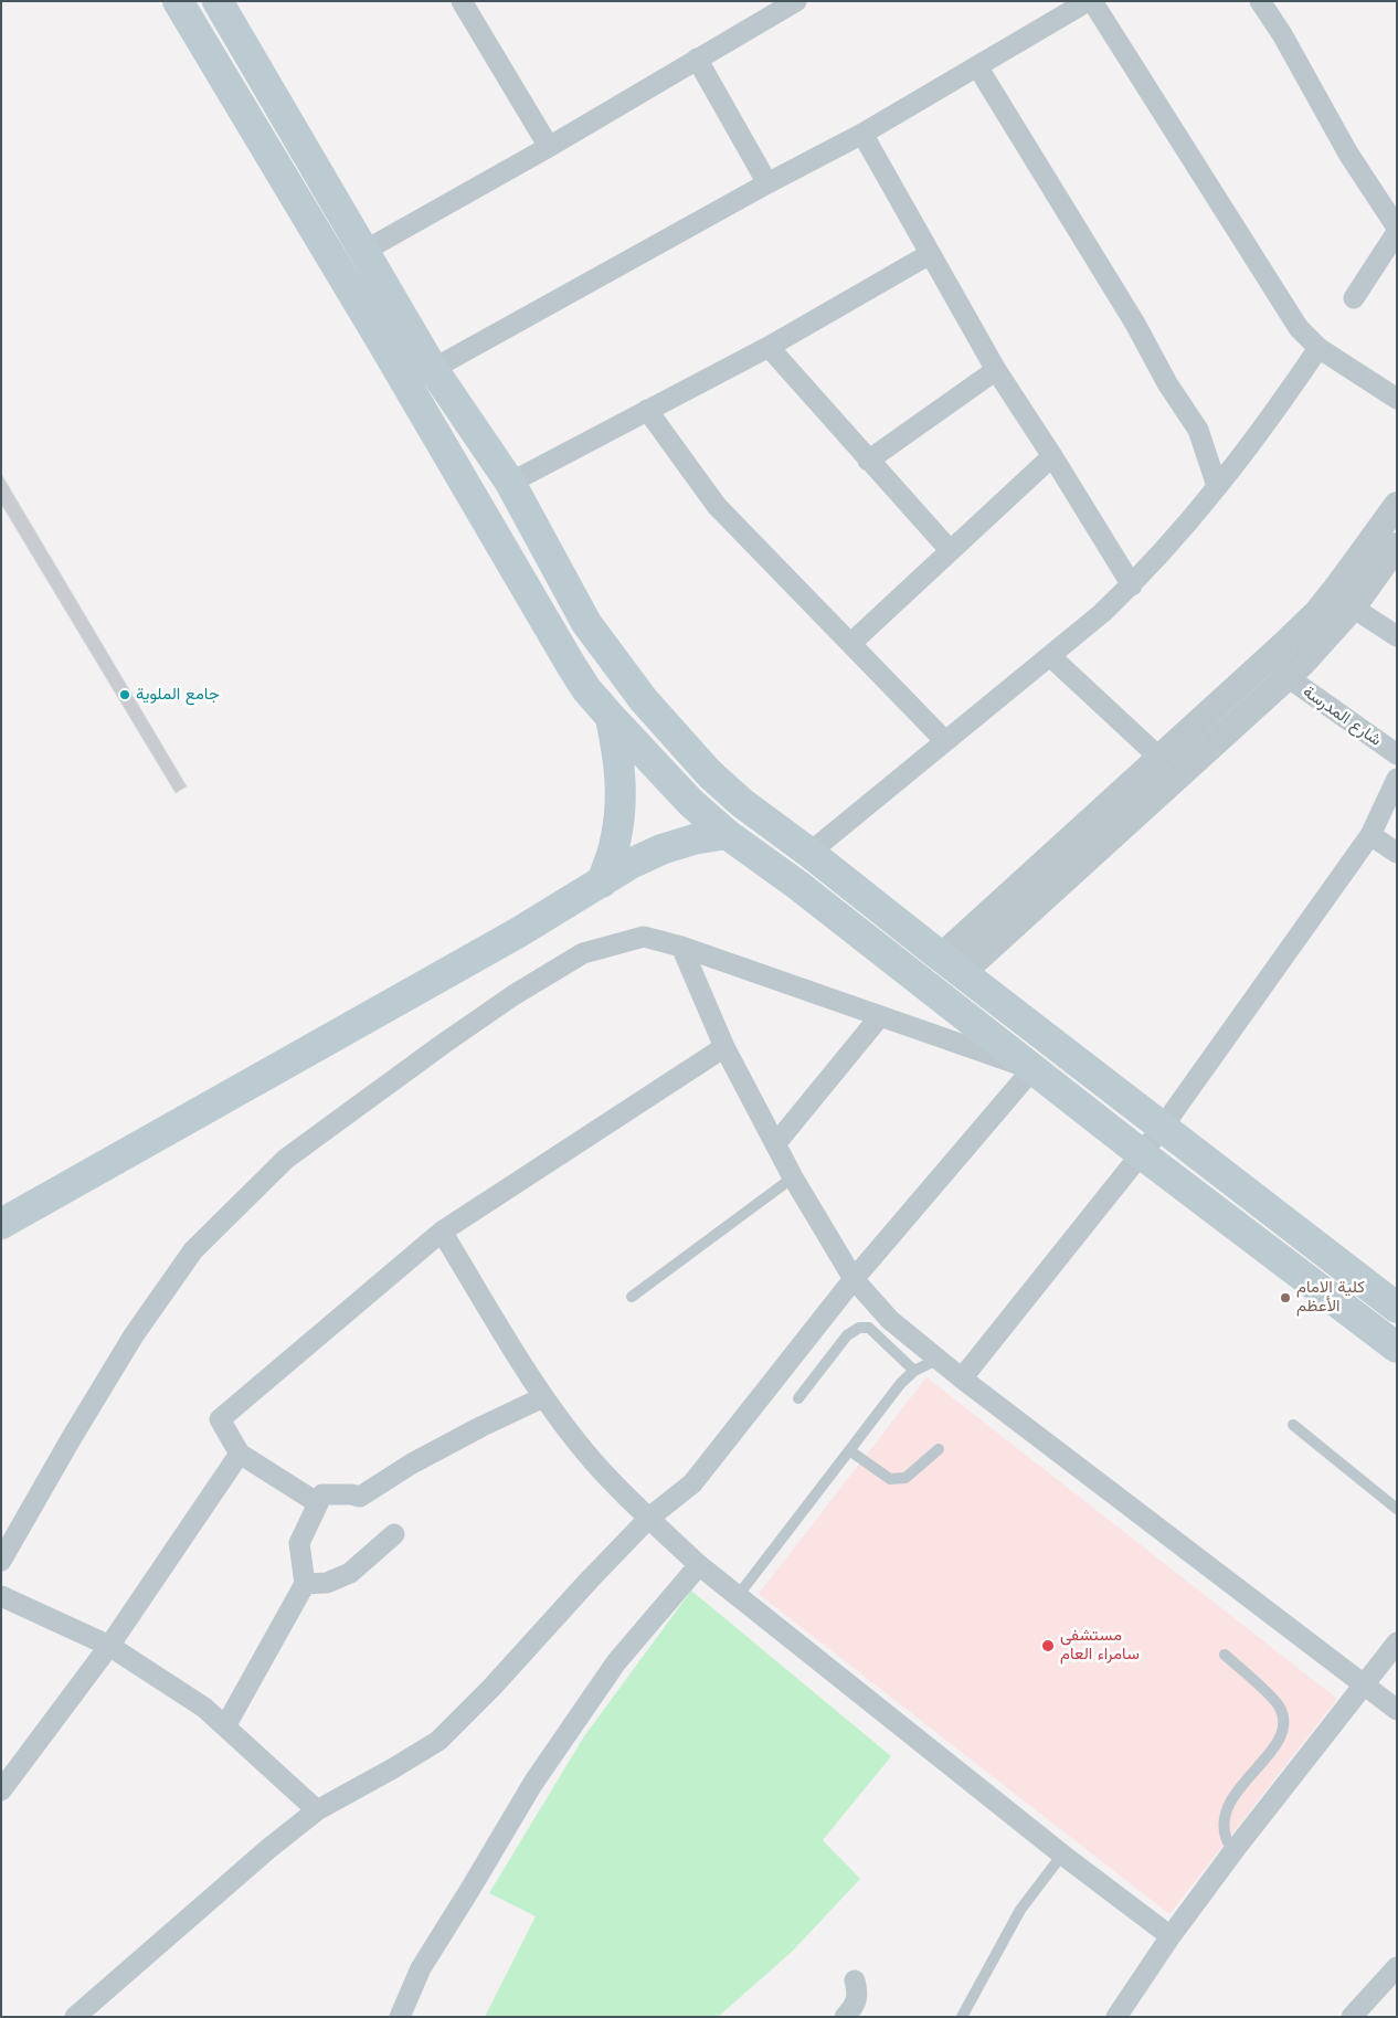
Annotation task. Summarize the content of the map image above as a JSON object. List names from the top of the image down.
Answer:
{
  "streets": {
    "street": ["شارع المدرسة"]
  },
  "places": ["جامع الملوية", "كلية الامام الأعظم", "مستشفى سامراء العام"]
}
